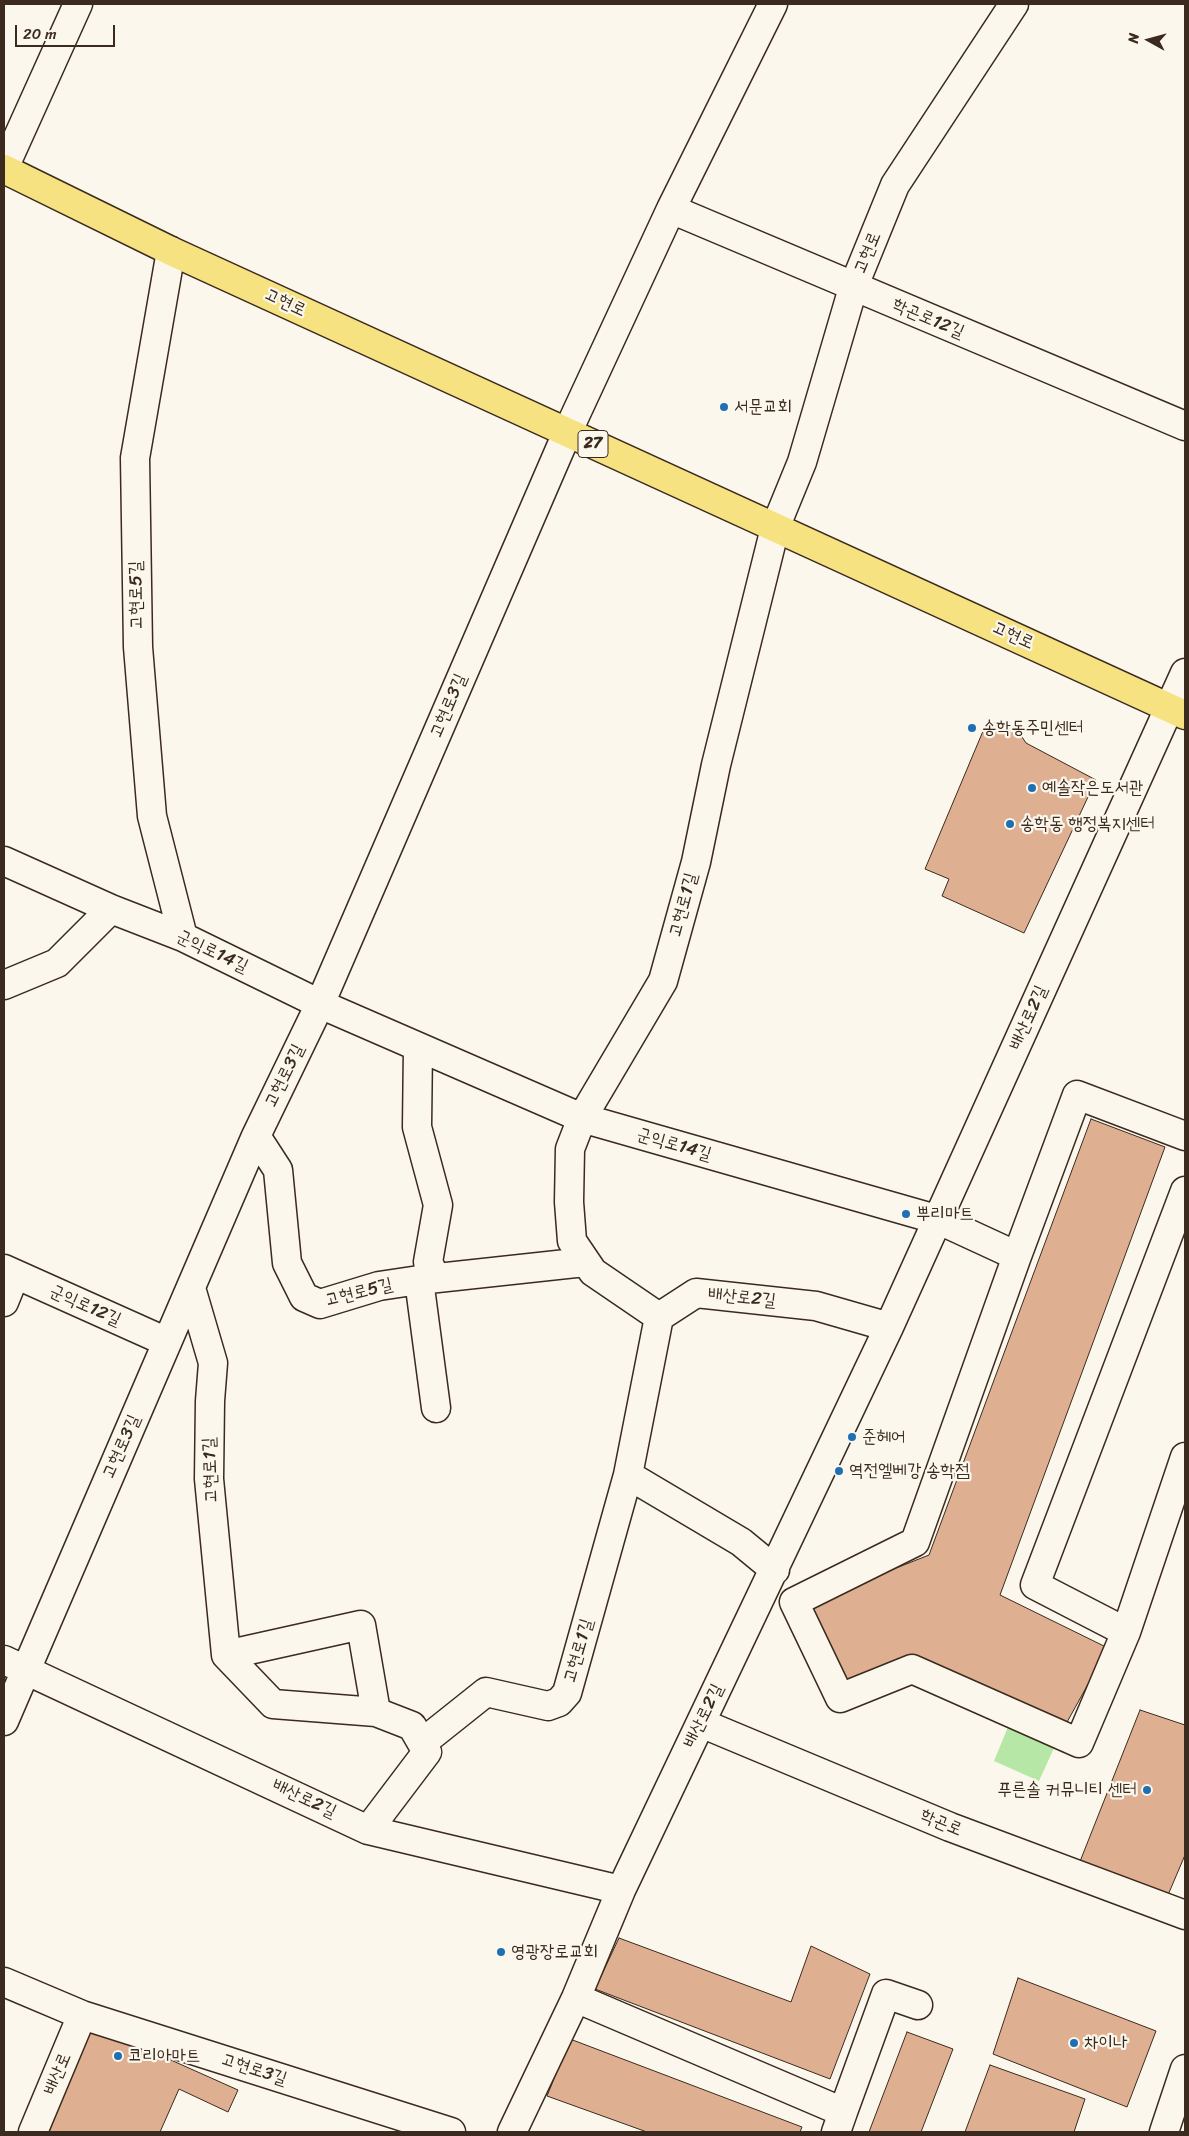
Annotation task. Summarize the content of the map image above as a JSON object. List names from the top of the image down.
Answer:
{
  "streets": {
    "main road": ["고현로", "27"],
    "street": [
      "학곤로12길",
      "고현로5길",
      "고현로3길",
      "고현로1길",
      "군익로14길",
      "배산로2길",
      "군익로12길",
      "학곤로",
      "배산로"
    ]
  },
  "crossings": [
    ["고현로", "학곤로12길"],
    ["고현로", "고현로5길"],
    ["고현로", "고현로3길"],
    ["고현로", "고현로1길"],
    ["고현로", "배산로2길"],
    ["고현로5길", "고현로3길"],
    ["고현로5길", "고현로1길"],
    ["고현로5길", "군익로14길"],
    ["고현로3길", "고현로1길"],
    ["고현로3길", "군익로14길"],
    ["고현로3길", "배산로2길"],
    ["고현로3길", "군익로12길"],
    ["고현로3길", "배산로"],
    ["고현로1길", "군익로14길"],
    ["군익로14길", "배산로2길"],
    ["배산로2길", "학곤로"]
  ],
  "places": [
    "서문교회",
    "송학동주민센터",
    "예솔작은도서관",
    "송학동 행정복지센터",
    "뿌리마트",
    "준헤어",
    "역전엘베강 송학점",
    "푸른솔 커뮤니티 센터",
    "영광장로교회",
    "차이나",
    "코리아마트"
  ],
  "scale_bar": "20 m",
  "north": "left"
}
